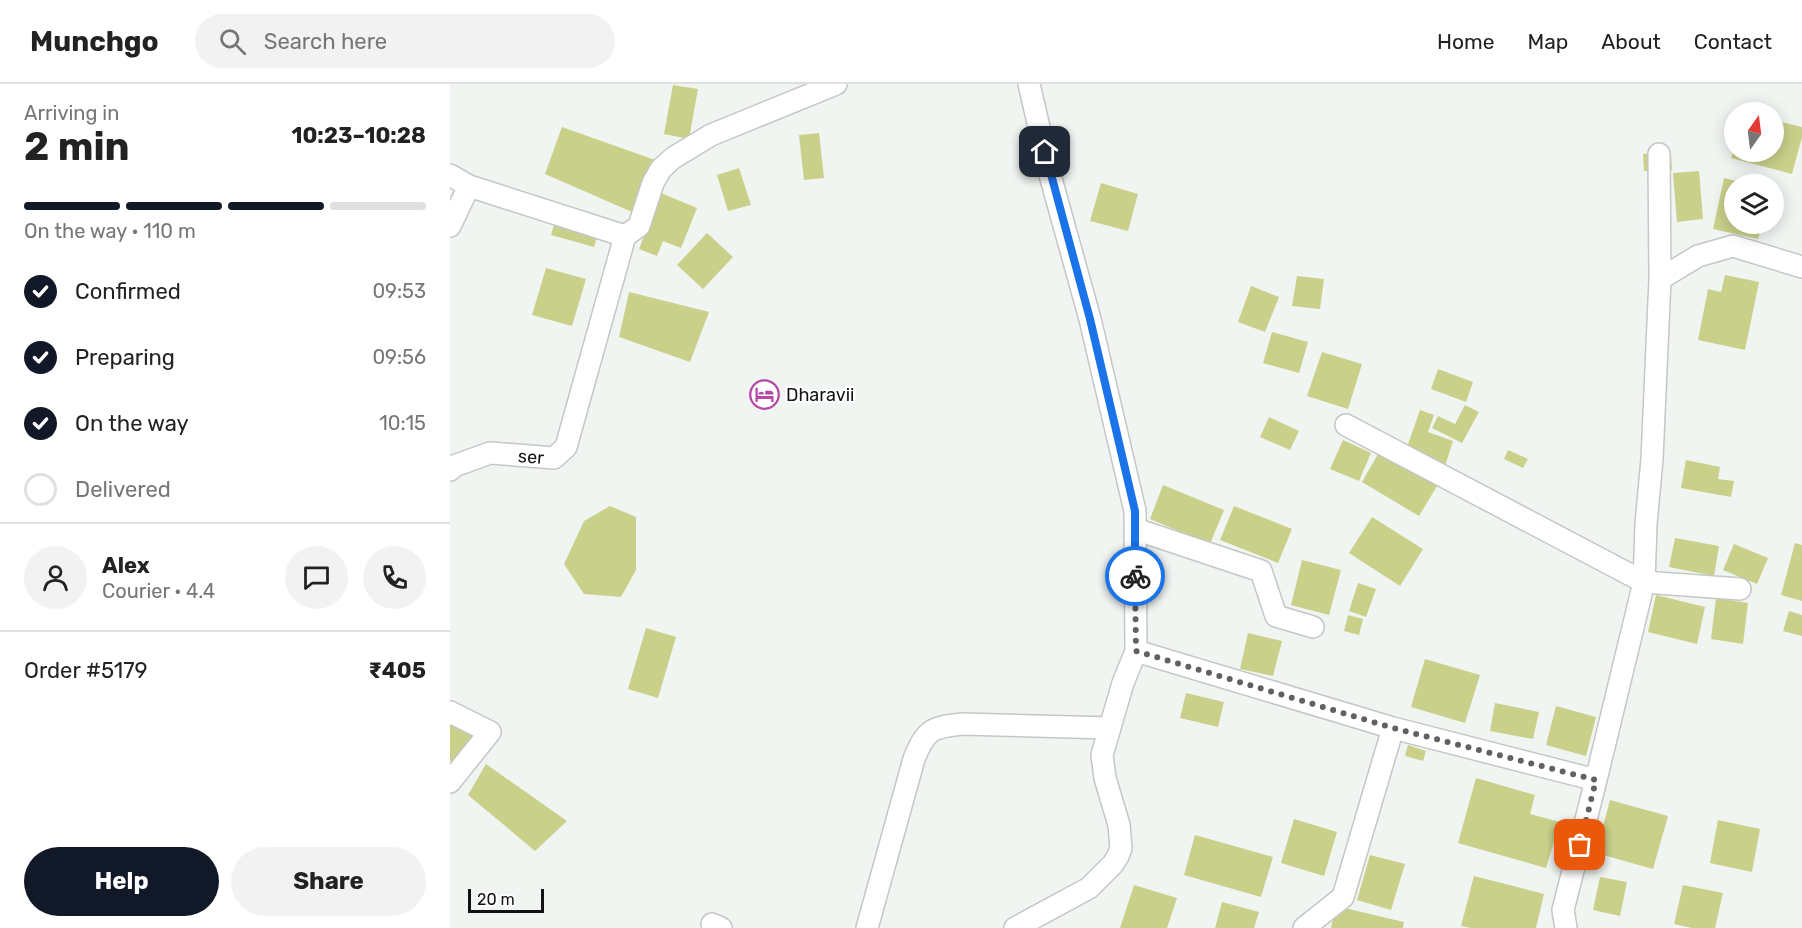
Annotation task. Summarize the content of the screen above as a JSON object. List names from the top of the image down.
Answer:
{
  "streets": {
    "street": ["ser"]
  },
  "places": {
    "hotel": ["Dharavii"]
  },
  "scale_bar": "20 m",
  "north": "top",
  "page": {
    "header": "Munchgo",
    "search": "Search here",
    "nav": [
      "Home",
      "Map",
      "About",
      "Contact"
    ],
    "heading": ["2 min", "Arriving in", "10:23–10:28"],
    "panel": [
      "Alex",
      "Courier · 4.4",
      "Order #5179",
      "₹405"
    ],
    "bar": "On the way · 110 m",
    "list": [
      ["Confirmed", "09:53"],
      ["Preparing", "09:56"],
      ["On the way", "10:15"],
      "Delivered"
    ],
    "buttons": ["Help", "Share"],
    "scale": "20 m"
  }
}
